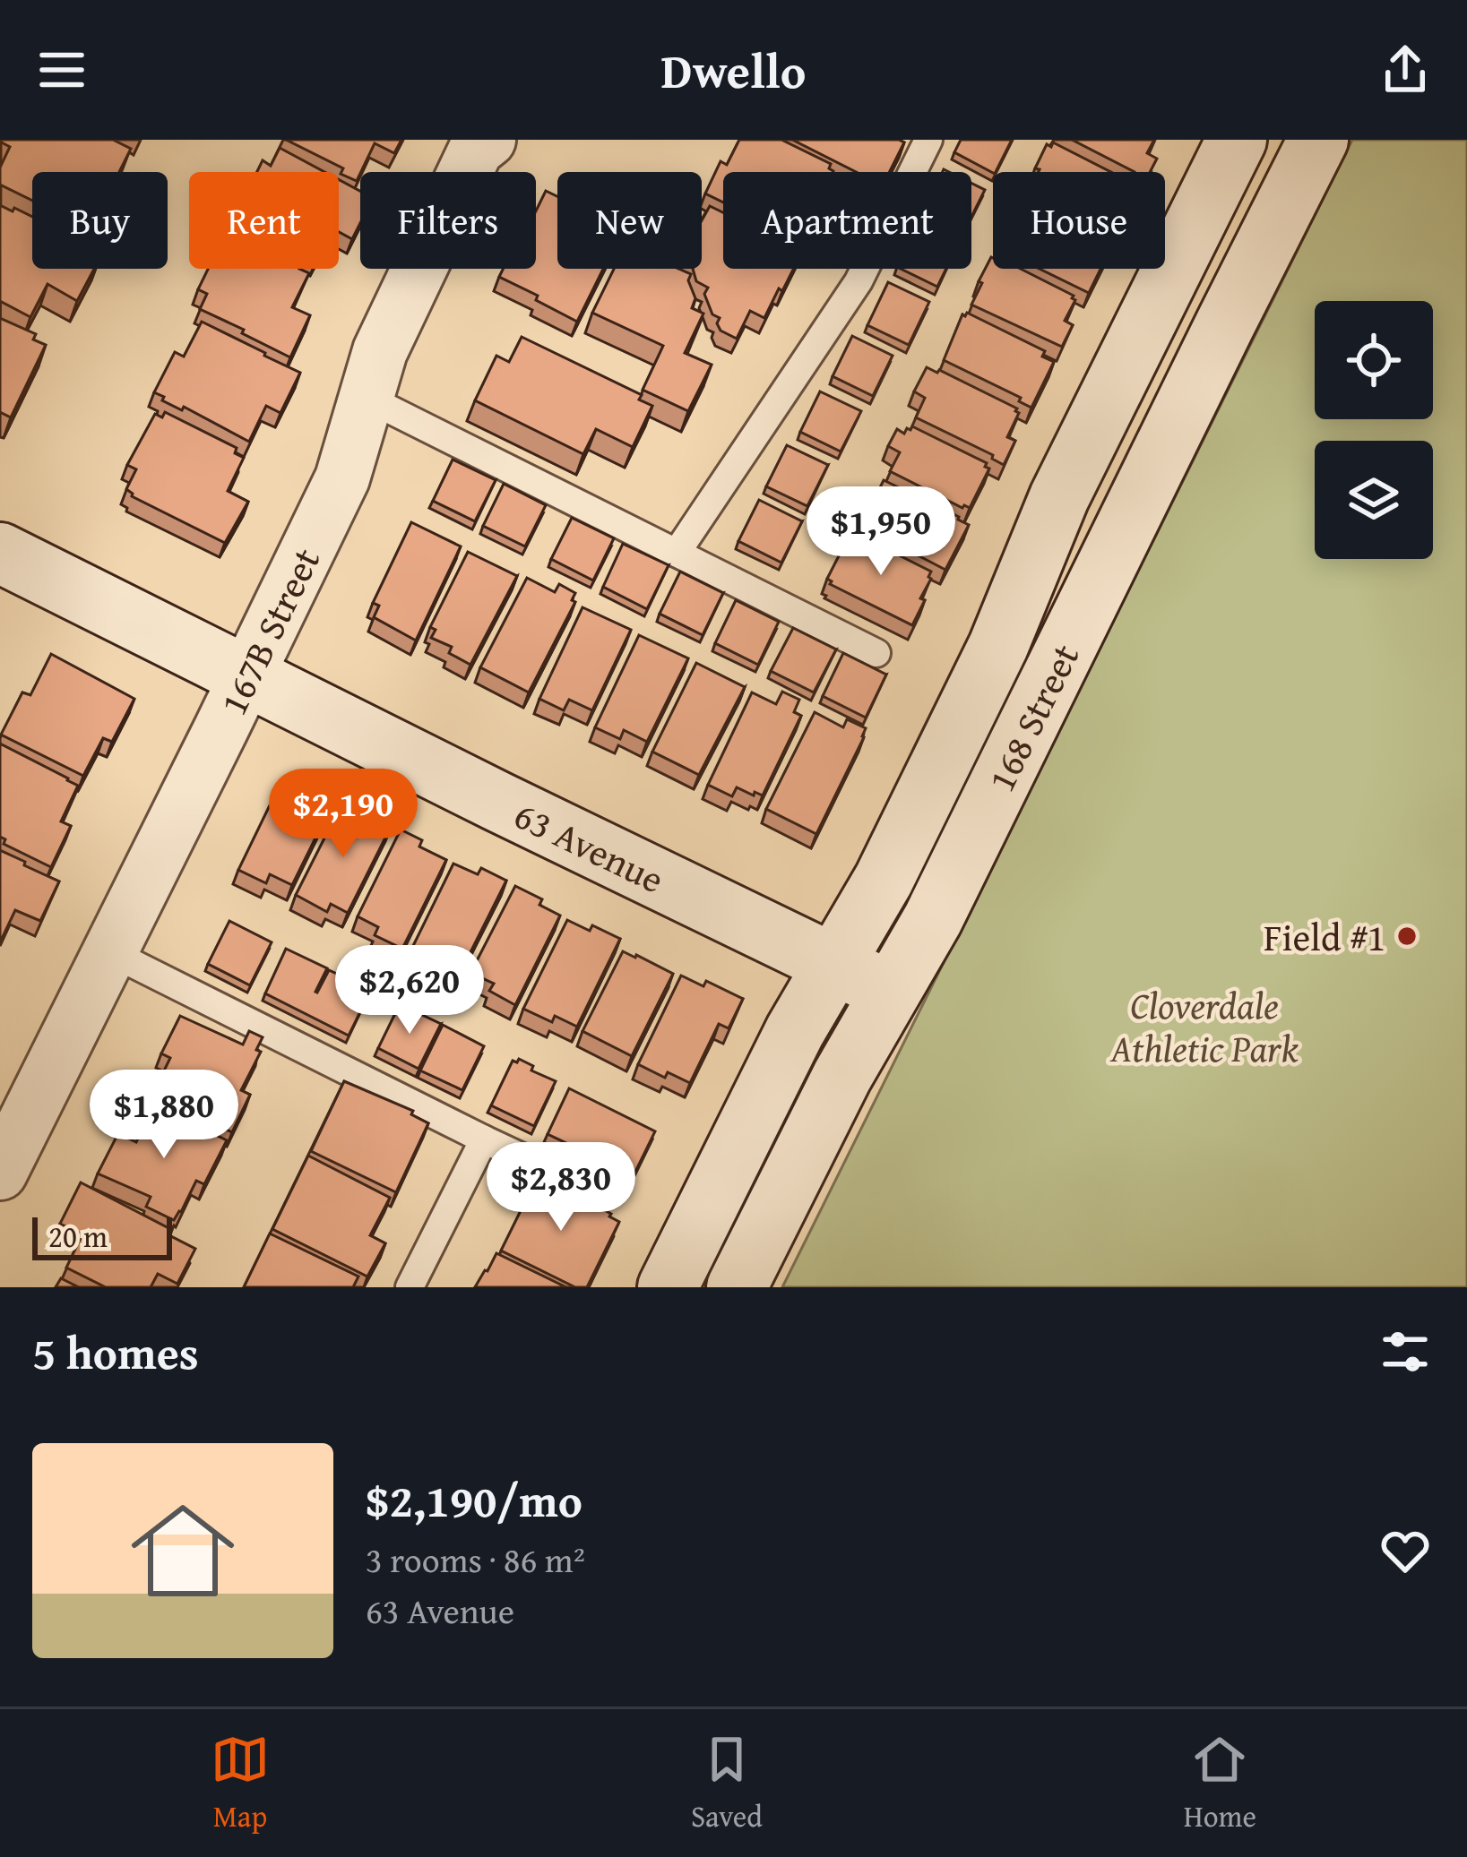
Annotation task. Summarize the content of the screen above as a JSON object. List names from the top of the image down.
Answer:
{
  "streets": {
    "main road": ["168 Street", "63 Avenue"],
    "street": ["167B Street"]
  },
  "crossings": [
    ["167B Street", "63 Avenue"],
    ["168 Street", "63 Avenue"]
  ],
  "parks": ["Cloverdale Athletic Park"],
  "places": ["Field #1"],
  "scale_bar": "20 m",
  "page": {
    "header": "Dwello",
    "chip": [
      "Buy",
      "Rent",
      "Filters",
      "New",
      "Apartment",
      "House"
    ],
    "price": [
      "$1,950",
      "$2,190",
      "$2,620",
      "$1,880",
      "$2,830"
    ],
    "scale": "20 m",
    "heading": "5 homes",
    "list": [
      {
        "name": "$2,190/mo",
        "note": "3 rooms · 86 m² · 63 Avenue"
      }
    ],
    "tabs": ["Map", "Saved", "Home"]
  }
}
